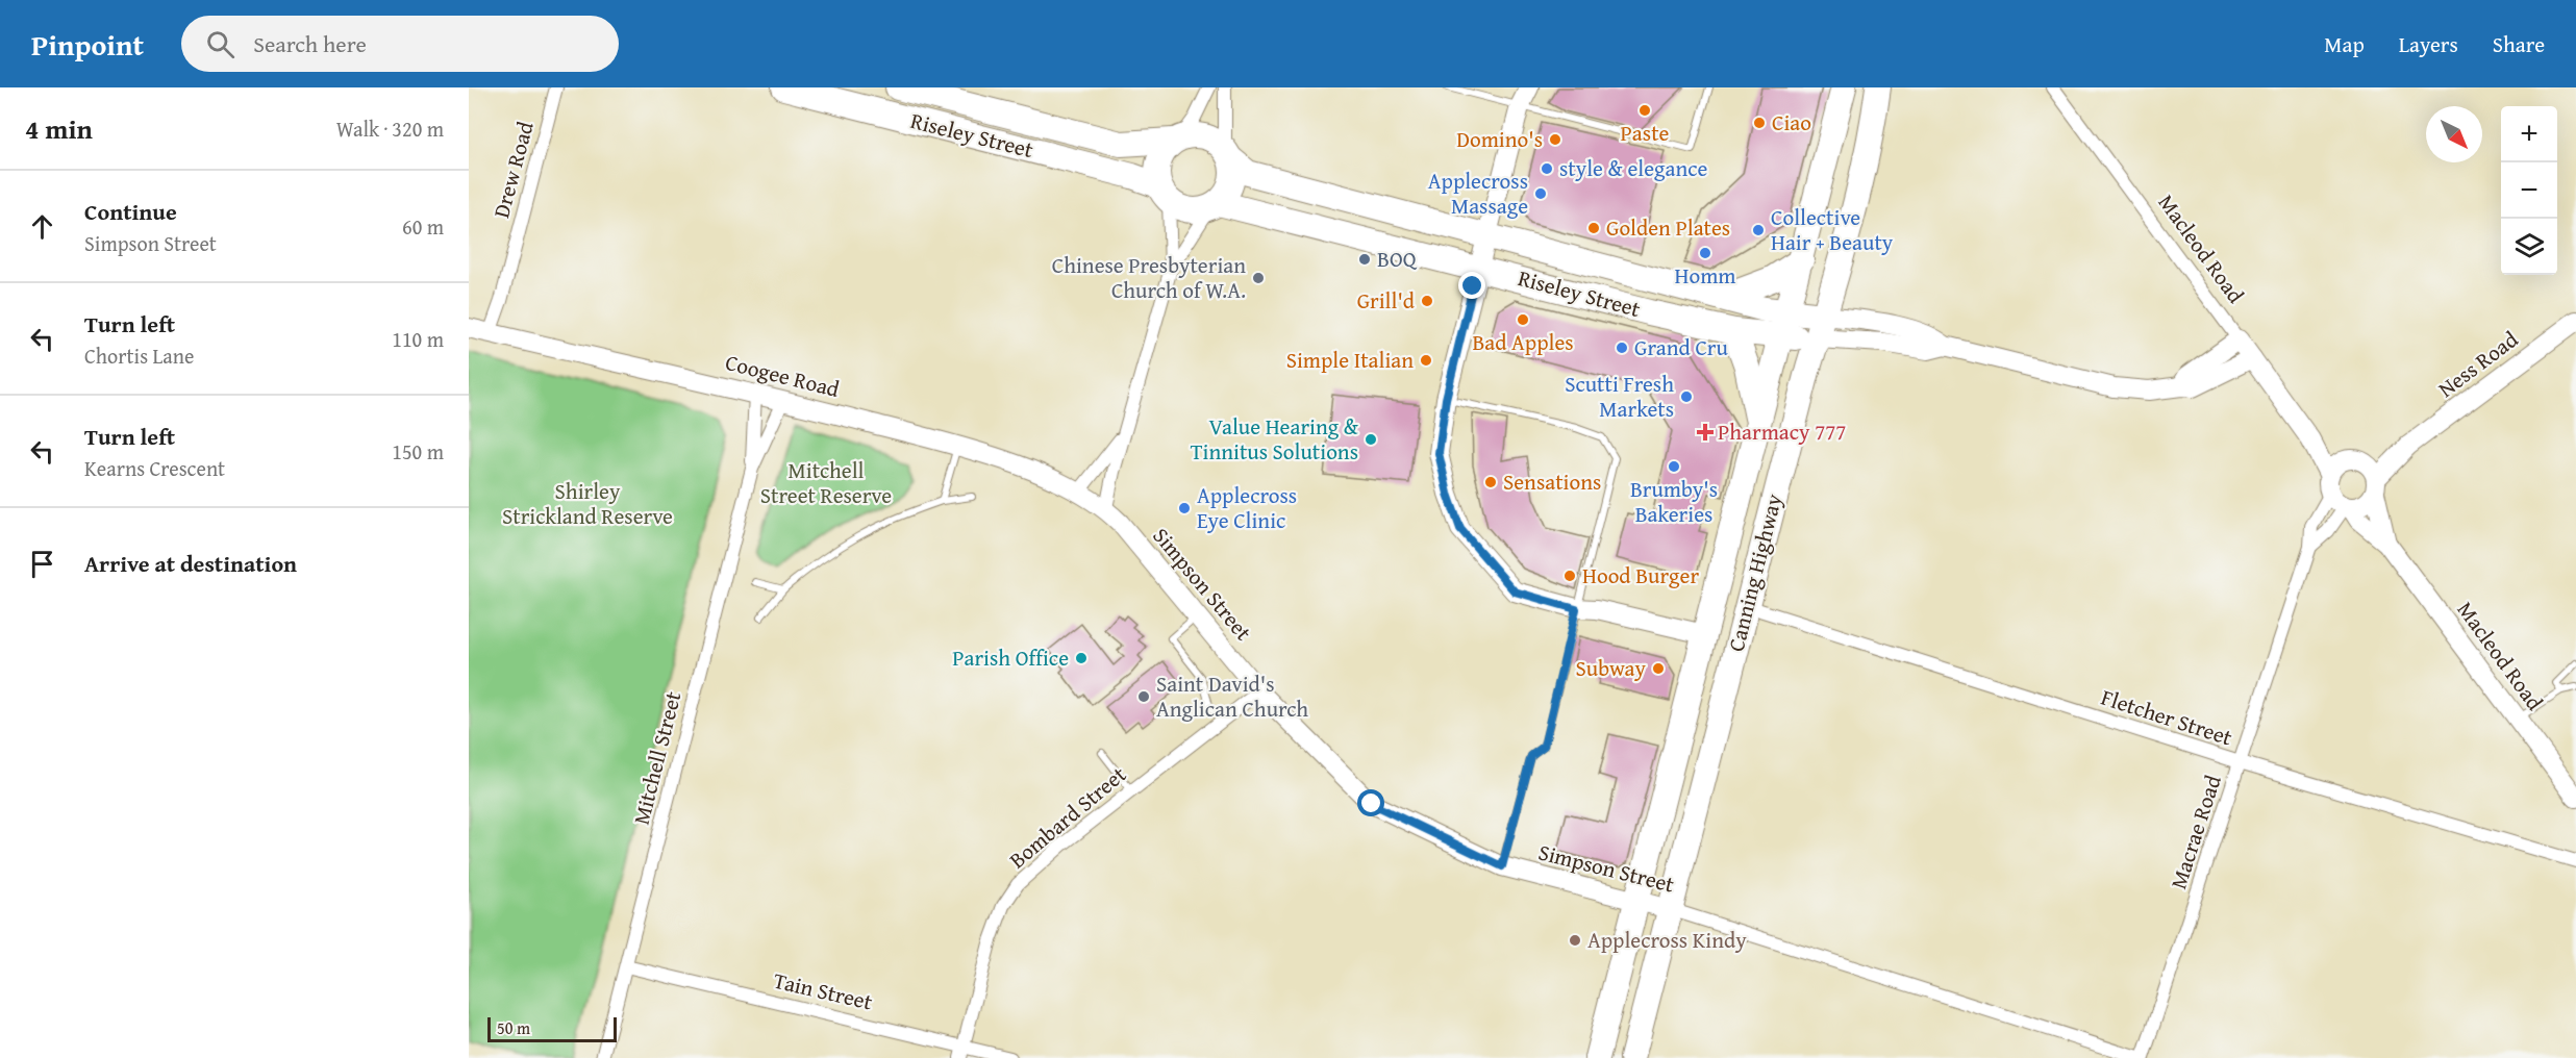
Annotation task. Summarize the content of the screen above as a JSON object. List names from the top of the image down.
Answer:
{
  "streets": {
    "highway": ["Riseley Street", "Canning Highway"],
    "street": [
      "Drew Road",
      "Macleod Road",
      "Ness Road",
      "Coogee Road",
      "Simpson Street",
      "Fletcher Street",
      "Mitchell Street",
      "Bombard Street",
      "Macrae Road",
      "Tain Street"
    ]
  },
  "crossings": [
    ["Riseley Street", "Macleod Road"],
    ["Riseley Street", "Canning Highway"],
    ["Drew Road", "Coogee Road"],
    ["Macleod Road", "Ness Road"],
    ["Macleod Road", "Macrae Road"],
    ["Ness Road", "Macrae Road"],
    ["Coogee Road", "Simpson Street"],
    ["Coogee Road", "Mitchell Street"],
    ["Canning Highway", "Simpson Street"],
    ["Canning Highway", "Fletcher Street"],
    ["Simpson Street", "Bombard Street"],
    ["Simpson Street", "Macrae Road"],
    ["Fletcher Street", "Macrae Road"],
    ["Mitchell Street", "Tain Street"],
    ["Bombard Street", "Tain Street"]
  ],
  "parks": ["Mitchell Street Reserve", "Shirley Strickland Reserve"],
  "places": {
    "other": [
      "Paste",
      "Ciao",
      "Domino's",
      "style & elegance",
      "Applecross Massage",
      "Golden Plates",
      "Collective Hair + Beauty",
      "Homm",
      "BOQ",
      "Chinese Presbyterian Church of W.A.",
      "Grill'd",
      "Bad Apples",
      "Grand Cru",
      "Simple Italian",
      "Scutti Fresh Markets",
      "Value Hearing & Tinnitus Solutions",
      "Brumby's Bakeries",
      "Sensations",
      "Applecross Eye Clinic",
      "Hood Burger",
      "Parish Office",
      "Subway",
      "Saint David's Anglican Church",
      "Applecross Kindy"
    ],
    "health": ["Pharmacy 777"]
  },
  "scale_bar": "50 m",
  "north": "bottom right",
  "page": {
    "header": "Pinpoint",
    "search": "Search here",
    "nav": ["Map", "Layers", "Share"],
    "heading": ["4 min", "Walk · 320 m"],
    "map_buttons": ["+", "−"],
    "list": [
      ["Continue", "Simpson Street", "60 m"],
      ["Turn left", "Chortis Lane", "110 m"],
      ["Turn left", "Kearns Crescent", "150 m"],
      "Arrive at destination"
    ],
    "scale": "50 m"
  }
}
